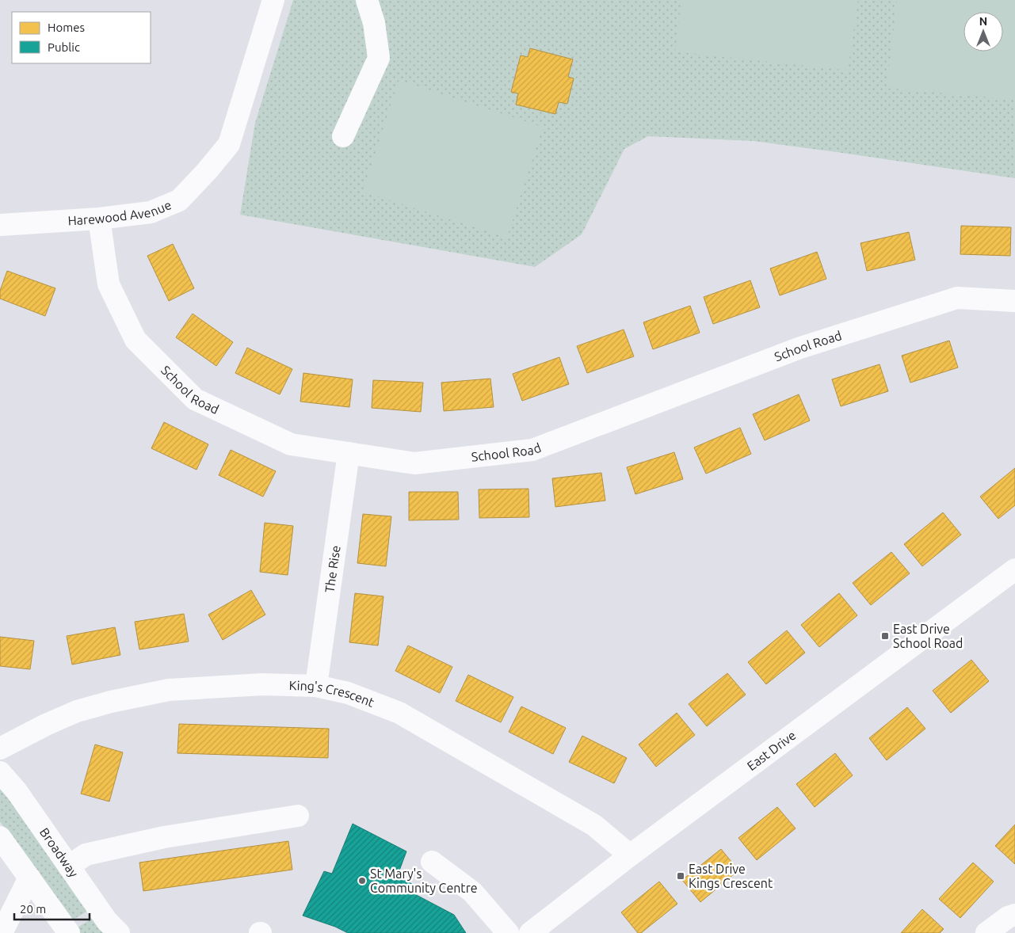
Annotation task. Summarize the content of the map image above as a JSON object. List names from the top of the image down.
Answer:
{
  "streets": {
    "street": [
      "Harewood Avenue",
      "School Road",
      "The Rise",
      "King's Crescent",
      "East Drive",
      "Broadway"
    ]
  },
  "crossings": [
    ["Harewood Avenue", "School Road"],
    ["School Road", "The Rise"],
    ["The Rise", "King's Crescent"],
    ["King's Crescent", "East Drive"]
  ],
  "places": {
    "transit": ["East Drive School Road", "East Drive Kings Crescent"],
    "other": ["St Mary's Community Centre"]
  },
  "legend": ["Homes", "Public"],
  "scale_bar": "20 m",
  "north": "top"
}
